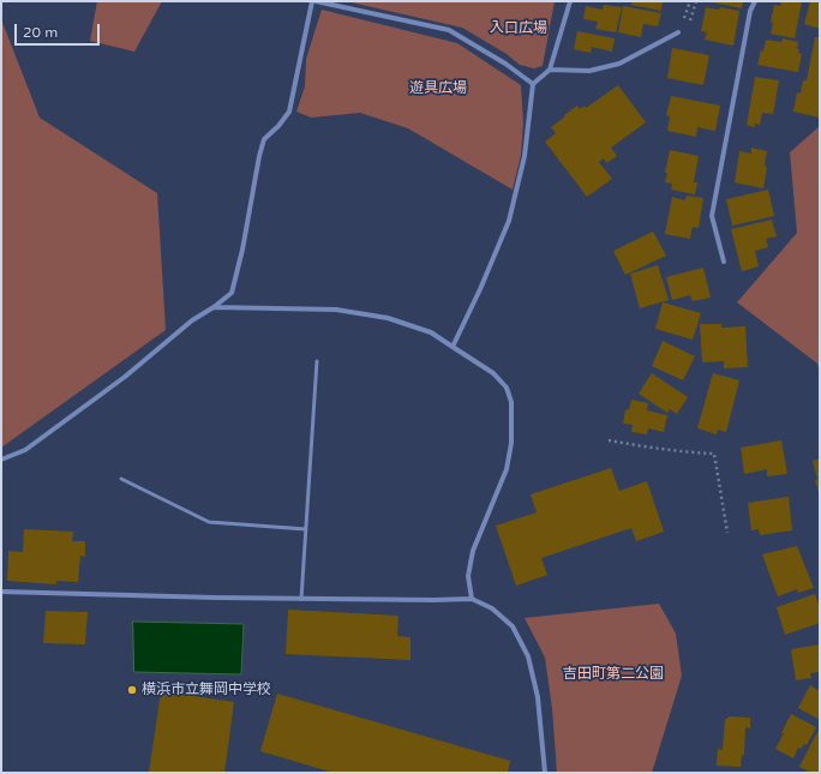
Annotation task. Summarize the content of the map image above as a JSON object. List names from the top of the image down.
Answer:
{
  "parks": ["入口広場", "遊具広場", "吉田町第二公園"],
  "places": ["横浜市立舞岡中学校"],
  "scale_bar": "20 m"
}
